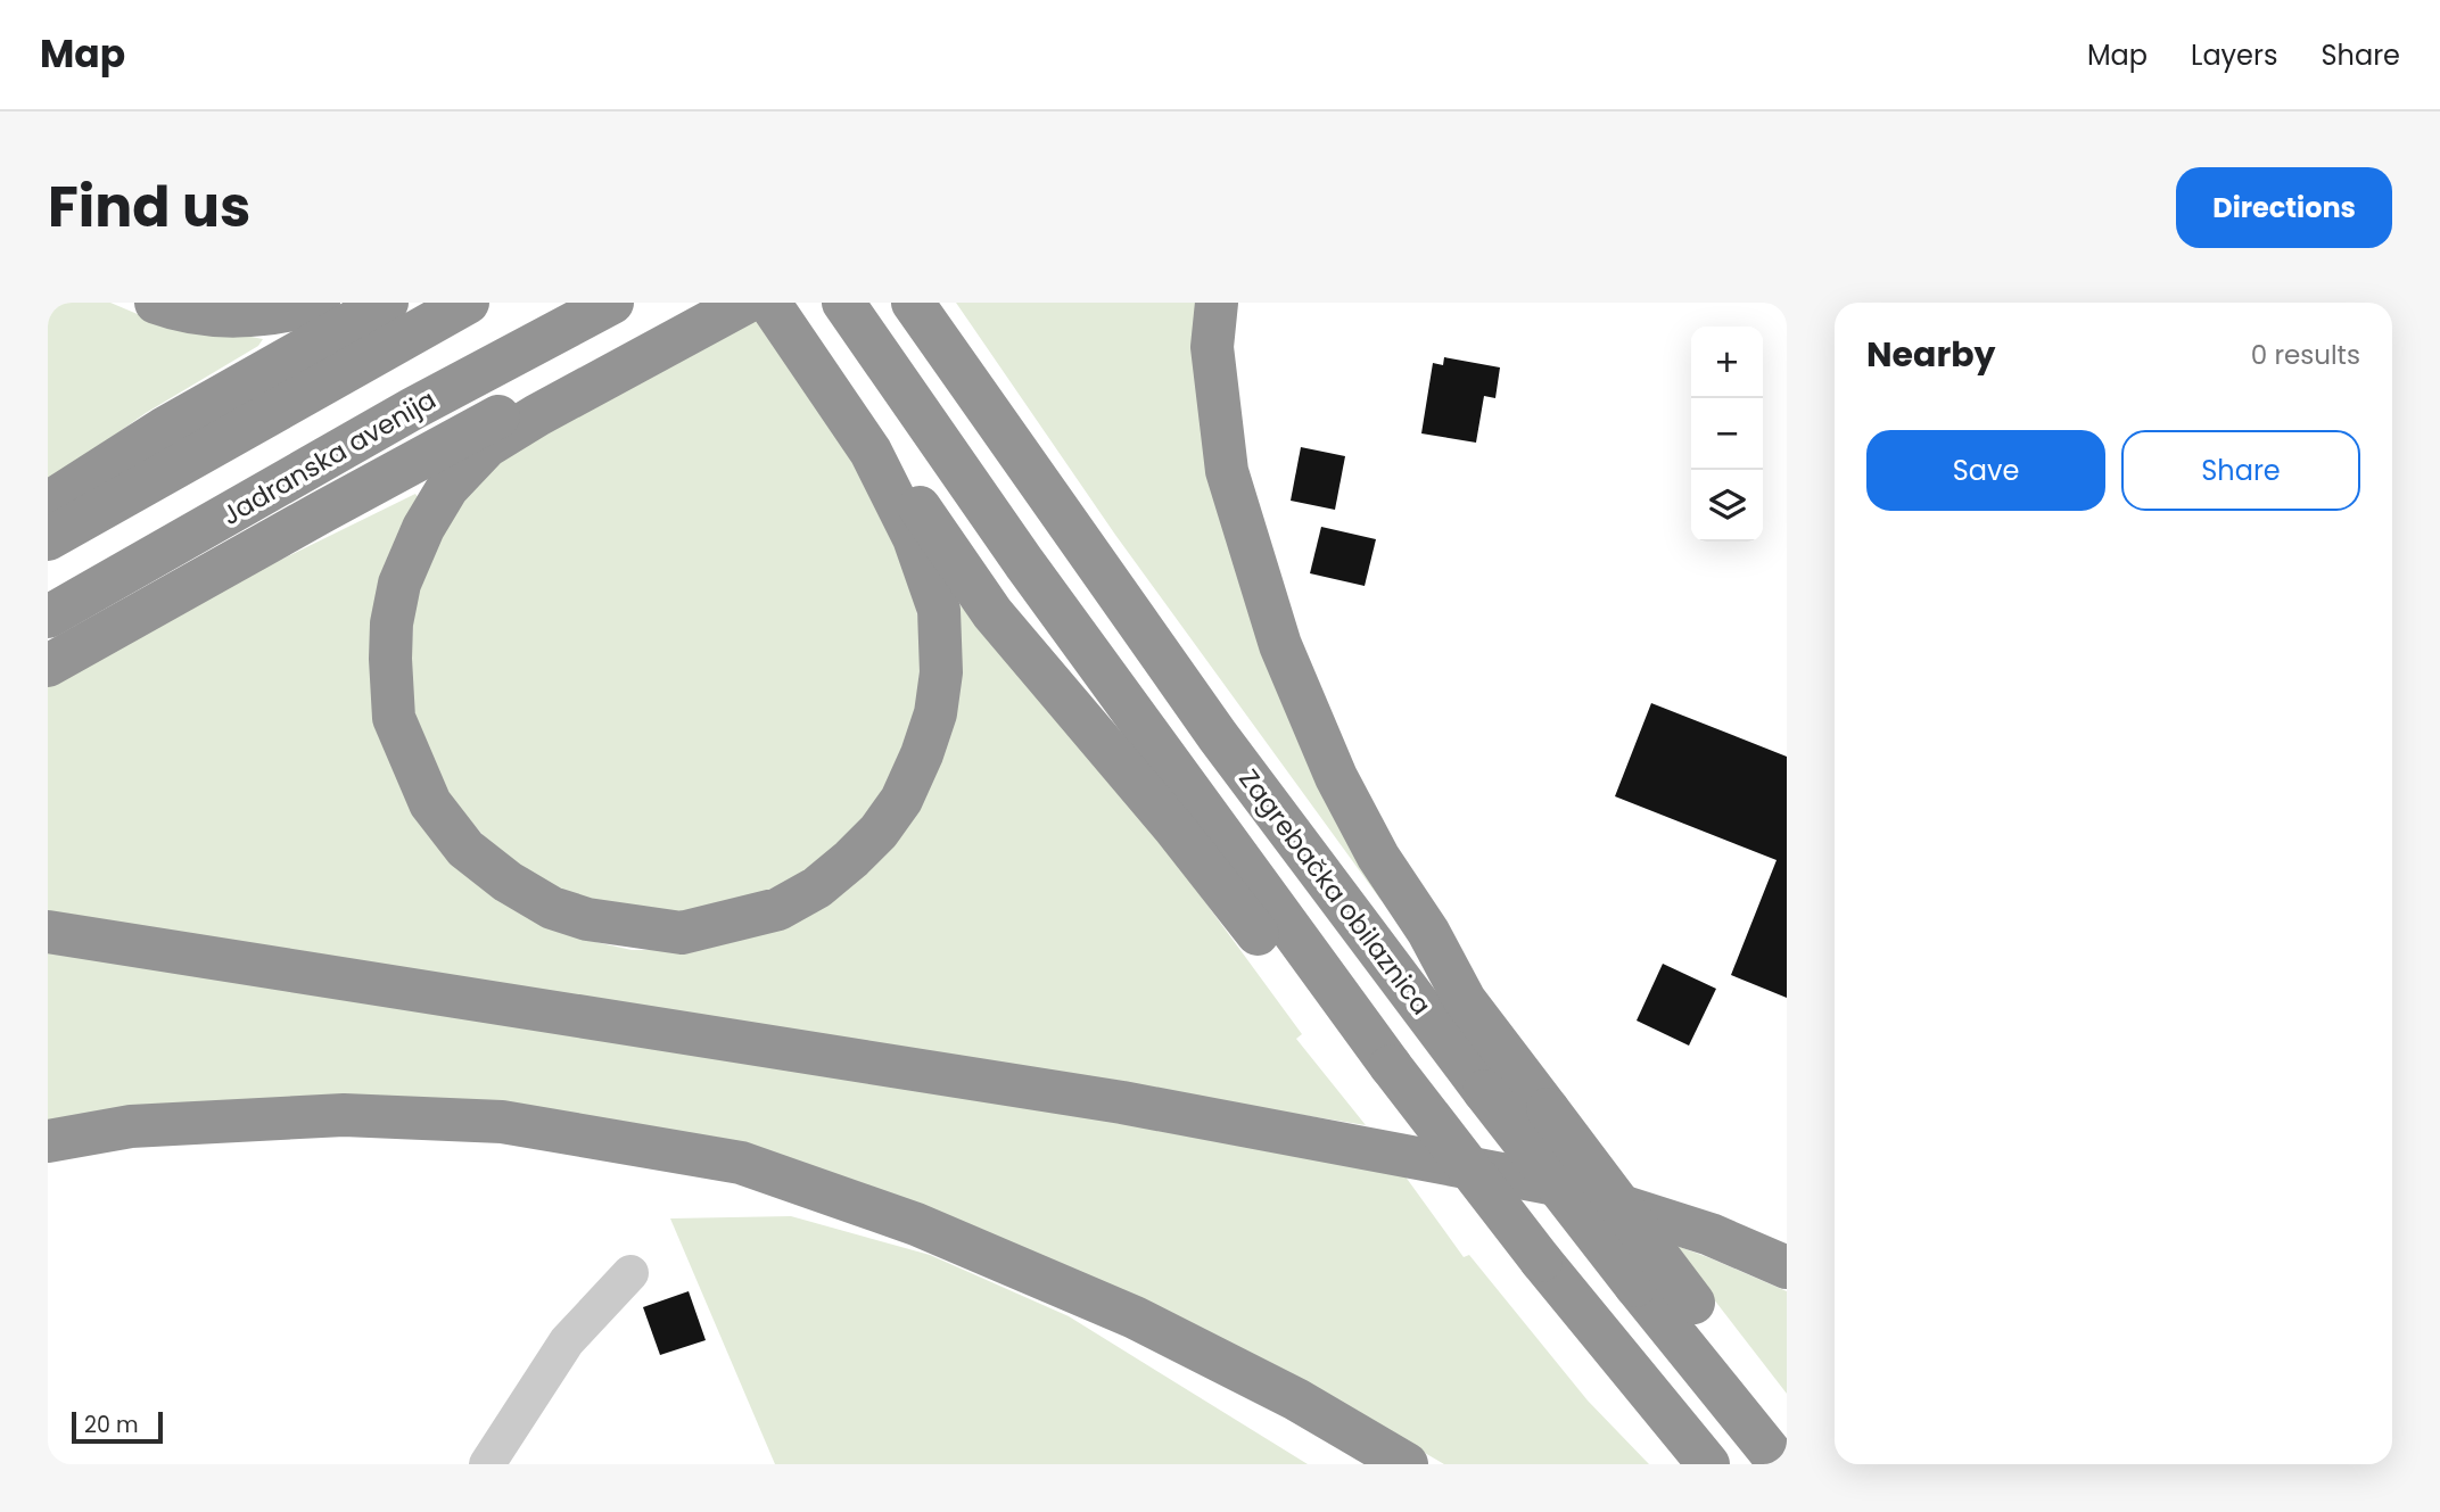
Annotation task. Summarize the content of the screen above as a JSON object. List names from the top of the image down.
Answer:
{
  "streets": {
    "highway": ["Jadranska avenija", "Zagrebačka obilaznica"]
  },
  "scale_bar": "20 m",
  "page": {
    "header": "Map",
    "nav": ["Map", "Layers", "Share"],
    "title": "Find us",
    "buttons": [
      "Directions",
      ["Save", "Share"]
    ],
    "heading": ["Nearby", "0 results"],
    "map_buttons": ["+", "−"],
    "scale": "20 m"
  }
}
